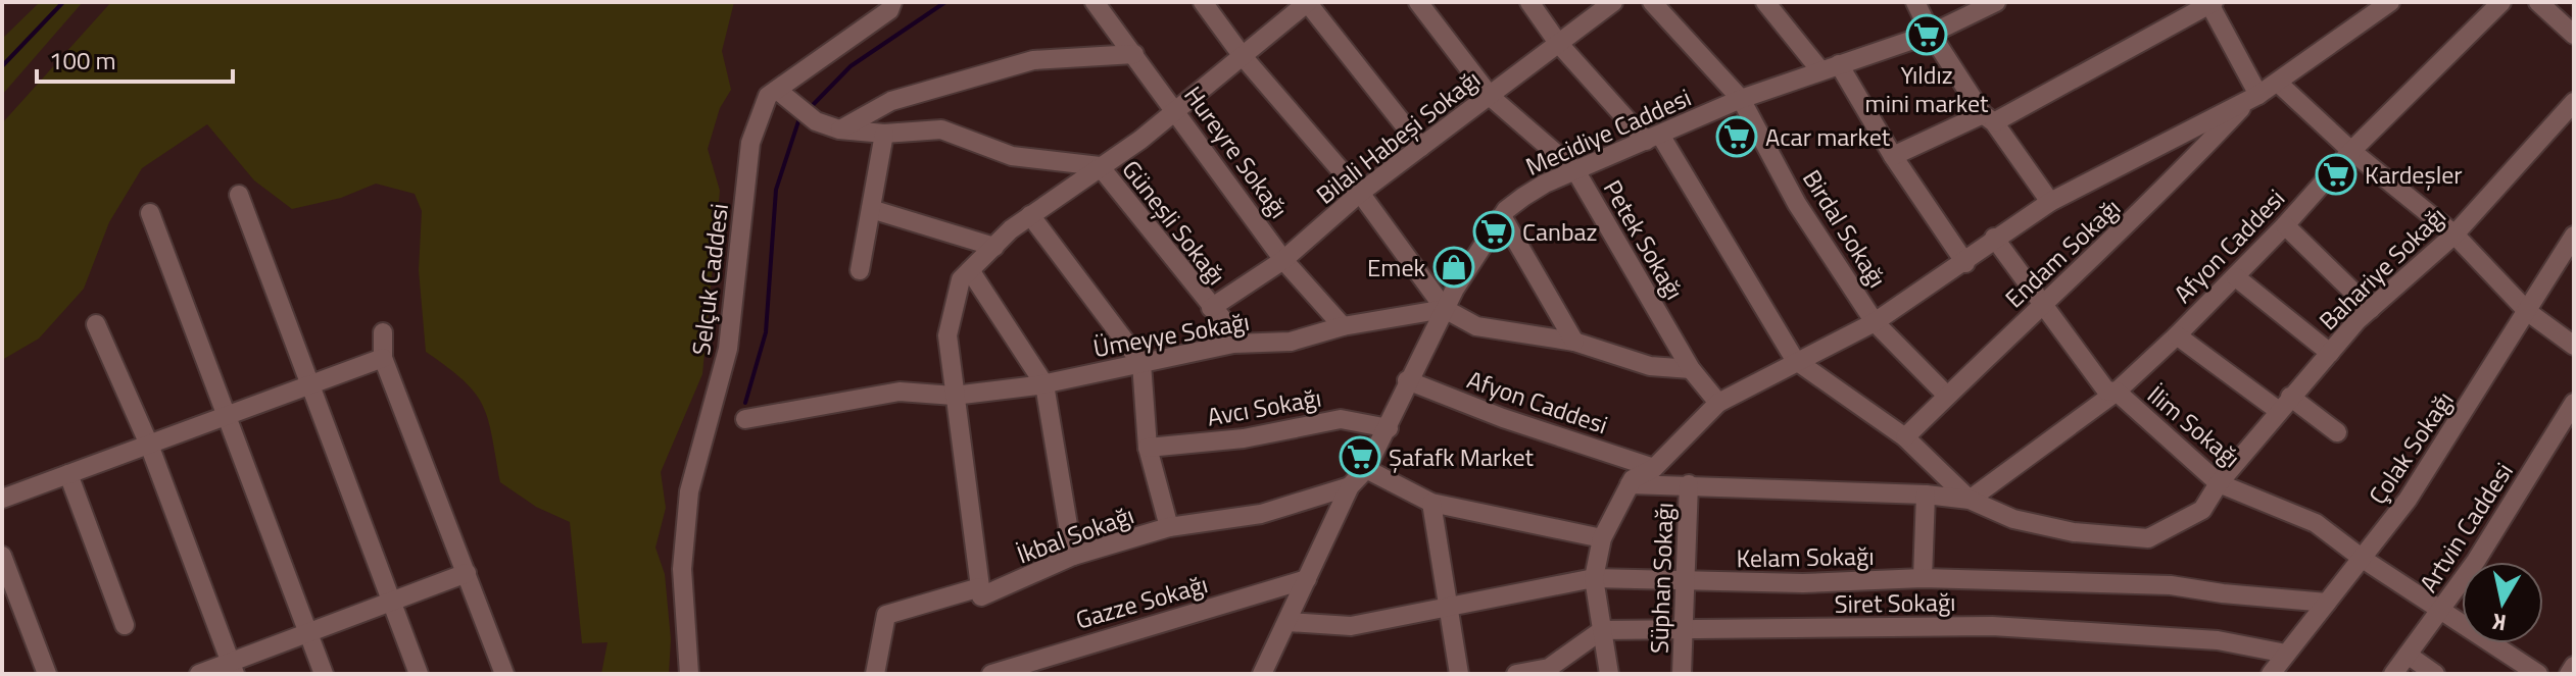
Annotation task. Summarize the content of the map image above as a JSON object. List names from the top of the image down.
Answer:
{
  "streets": {
    "street": [
      "Mecidiye Caddesi",
      "Bilali Habeşi Sokağı",
      "Hureyre Sokağı",
      "Güneşli Sokağı",
      "Birdal Sokağı",
      "Petek Sokağı",
      "Afyon Caddesi",
      "Endam Sokağı",
      "Bahariye Sokağı",
      "Selçuk Caddesi",
      "Ümeyye Sokağı",
      "Avcı Sokağı",
      "İlim Sokağı",
      "Çolak Sokağı",
      "Artvin Caddesi",
      "İkbal Sokağı",
      "Kelam Sokağı",
      "Süphan Sokağı",
      "Gazze Sokağı",
      "Siret Sokağı"
    ]
  },
  "crossings": [
    ["Mecidiye Caddesi", "Birdal Sokağı"],
    ["Mecidiye Caddesi", "Petek Sokağı"],
    ["Mecidiye Caddesi", "Afyon Caddesi"],
    ["Mecidiye Caddesi", "Ümeyye Sokağı"],
    ["Mecidiye Caddesi", "Avcı Sokağı"],
    ["Mecidiye Caddesi", "İkbal Sokağı"],
    ["Mecidiye Caddesi", "Kelam Sokağı"],
    ["Mecidiye Caddesi", "Gazze Sokağı"],
    ["Bilali Habeşi Sokağı", "Hureyre Sokağı"],
    ["Bilali Habeşi Sokağı", "Güneşli Sokağı"],
    ["Bilali Habeşi Sokağı", "Petek Sokağı"],
    ["Hureyre Sokağı", "Ümeyye Sokağı"],
    ["Güneşli Sokağı", "Selçuk Caddesi"],
    ["Güneşli Sokağı", "Ümeyye Sokağı"],
    ["Birdal Sokağı", "Endam Sokağı"],
    ["Afyon Caddesi", "Bahariye Sokağı"],
    ["Afyon Caddesi", "İlim Sokağı"],
    ["Endam Sokağı", "İlim Sokağı"],
    ["Bahariye Sokağı", "İlim Sokağı"],
    ["İlim Sokağı", "Çolak Sokağı"],
    ["İlim Sokağı", "Artvin Caddesi"],
    ["Çolak Sokağı", "Kelam Sokağı"],
    ["Çolak Sokağı", "Siret Sokağı"],
    ["Kelam Sokağı", "Süphan Sokağı"],
    ["Süphan Sokağı", "Siret Sokağı"]
  ],
  "places": {
    "supermarket": [
      "Yıldız mini market",
      "Acar market",
      "Kardeşler",
      "Canbaz",
      "Şafafk Market"
    ],
    "shop": ["Emek"]
  },
  "scale_bar": "100 m",
  "north": "bottom"
}
